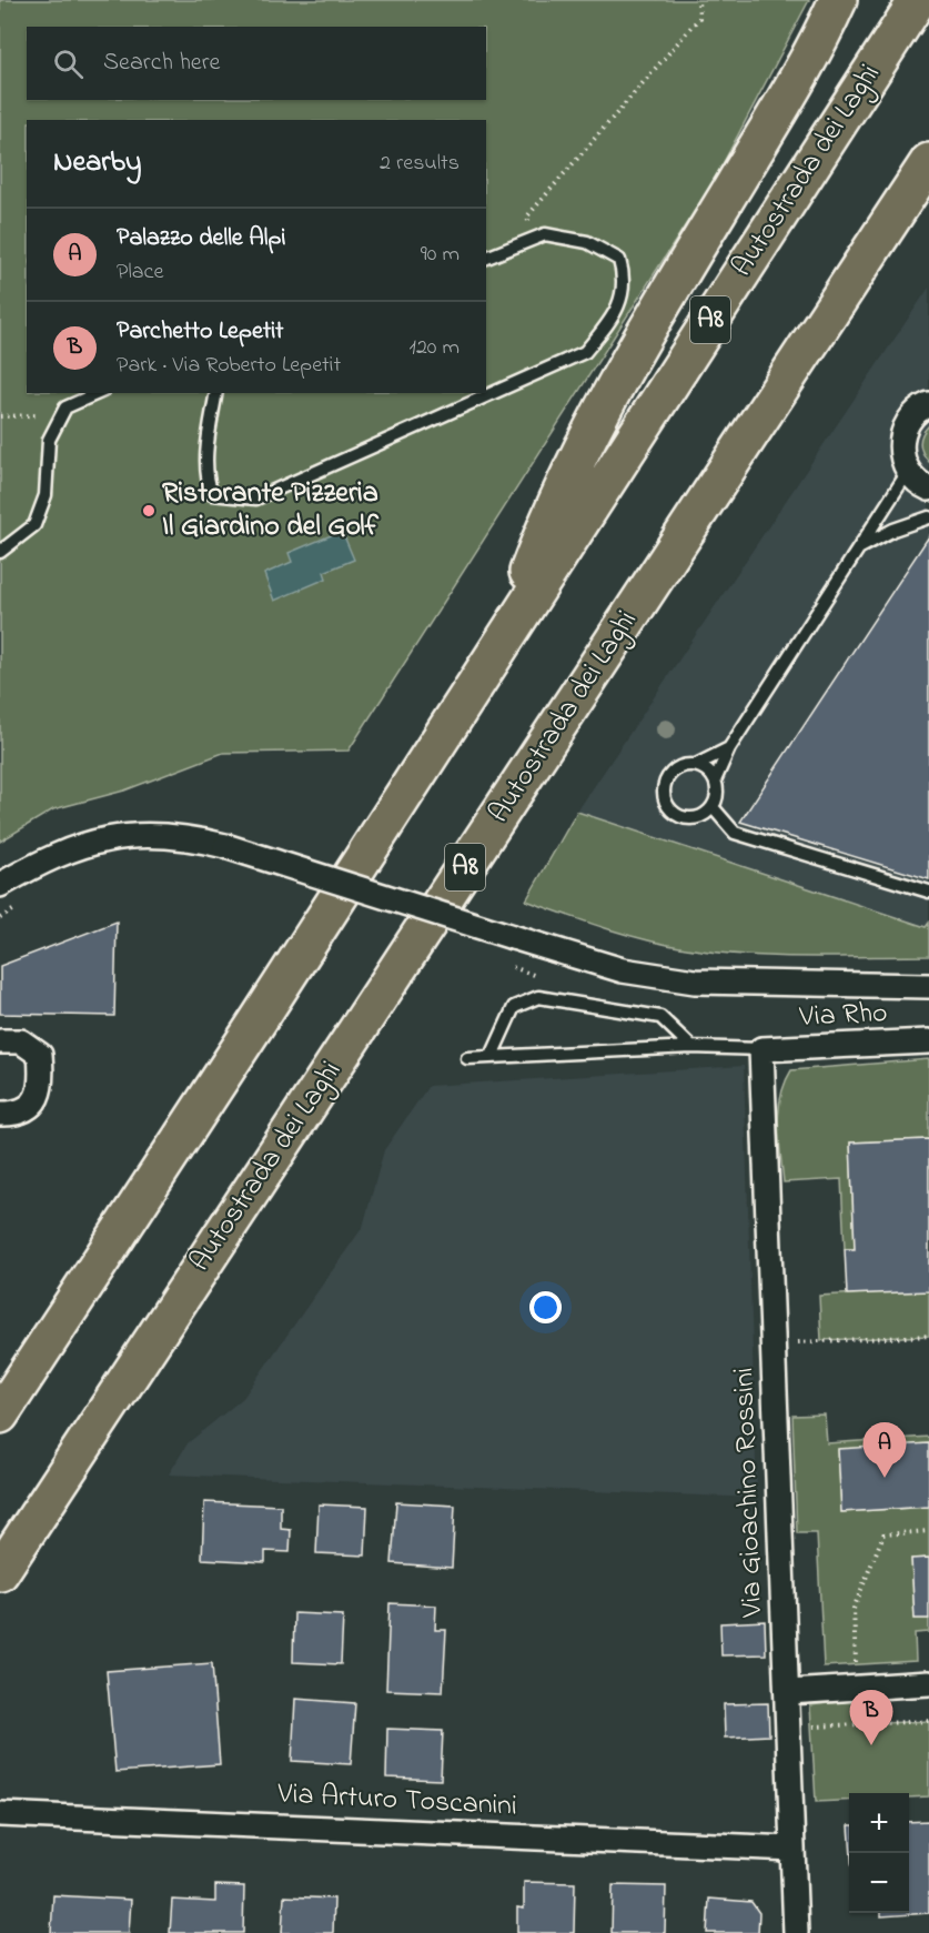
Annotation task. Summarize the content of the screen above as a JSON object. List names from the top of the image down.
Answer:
{
  "streets": {
    "highway": ["Autostrada dei Laghi", "A8"],
    "street": ["Via Rho", "Via Gioachino Rossini", "Via Arturo Toscanini"]
  },
  "crossings": [
    ["Via Rho", "Via Gioachino Rossini"],
    ["Via Gioachino Rossini", "Via Arturo Toscanini"]
  ],
  "places": ["Ristorante Pizzeria Il Giardino del Golf"],
  "page": {
    "search": "Search here",
    "heading": ["Nearby", "2 results"],
    "list": [
      {
        "mark": "A",
        "name": "Palazzo delle Alpi",
        "note": "Place",
        "value": "90 m"
      },
      {
        "mark": "B",
        "name": "Parchetto Lepetit",
        "note": "Park · Via Roberto Lepetit",
        "value": "120 m"
      }
    ],
    "pins": ["A", "B"],
    "map_buttons": ["+", "−"]
  }
}
